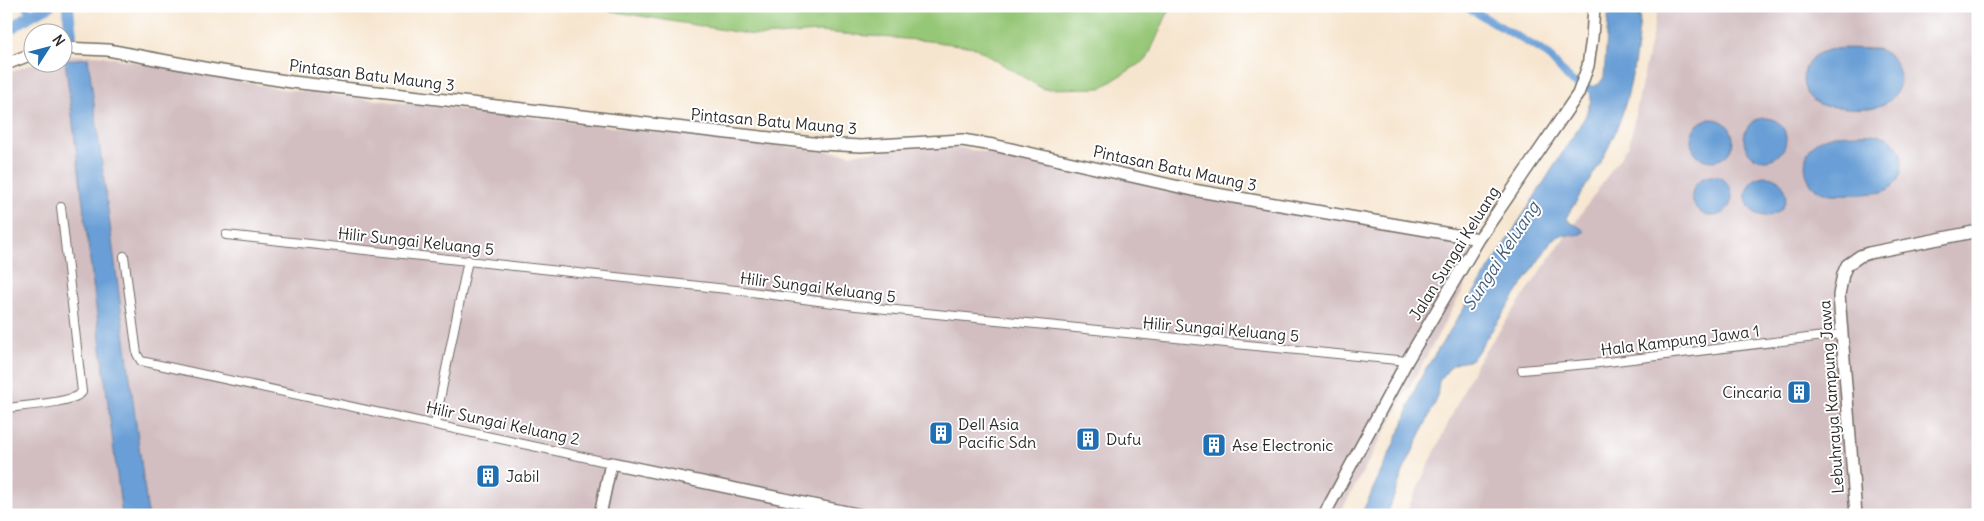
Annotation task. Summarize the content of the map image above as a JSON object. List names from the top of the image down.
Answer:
{
  "streets": {
    "street": [
      "Pintasan Batu Maung 3",
      "Hilir Sungai Keluang 5",
      "Jalan Sungai Keluang",
      "Hala Kampung Jawa 1",
      "Lebuhraya Kampung Jawa",
      "Hilir Sungai Keluang 2"
    ]
  },
  "crossings": [
    ["Pintasan Batu Maung 3", "Jalan Sungai Keluang"],
    ["Hilir Sungai Keluang 5", "Jalan Sungai Keluang"],
    ["Hala Kampung Jawa 1", "Lebuhraya Kampung Jawa"]
  ],
  "water": ["Sungai Keluang"],
  "places": {
    "building": [
      "Cincaria",
      "Dell Asia Pacific Sdn",
      "Dufu",
      "Ase Electronic",
      "Jabil"
    ]
  },
  "north": "top right"
}
